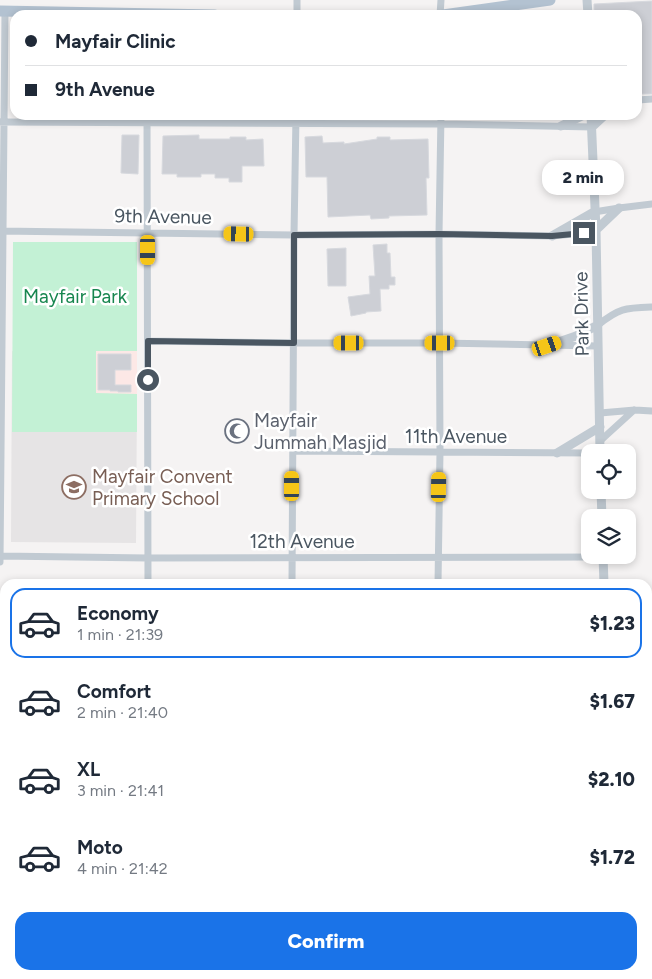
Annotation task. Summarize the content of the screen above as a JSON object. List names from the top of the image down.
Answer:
{
  "streets": {
    "street": [
      "9th Avenue",
      "Park Drive",
      "11th Avenue",
      "12th Avenue"
    ]
  },
  "crossings": [
    ["9th Avenue", "Park Drive"]
  ],
  "parks": ["Mayfair Park"],
  "places": {
    "mosque": ["Mayfair Jummah Masjid"],
    "school or university": ["Mayfair Convent Primary School"]
  },
  "page": {
    "banner": ["Mayfair Clinic", "9th Avenue"],
    "bubble": "2 min",
    "list": [
      {
        "name": "Economy",
        "note": "1 min · 21:39",
        "value": "$1.23"
      },
      {
        "name": "Comfort",
        "note": "2 min · 21:40",
        "value": "$1.67"
      },
      {
        "name": "XL",
        "note": "3 min · 21:41",
        "value": "$2.10"
      },
      {
        "name": "Moto",
        "note": "4 min · 21:42",
        "value": "$1.72"
      }
    ],
    "buttons": "Confirm"
  }
}
